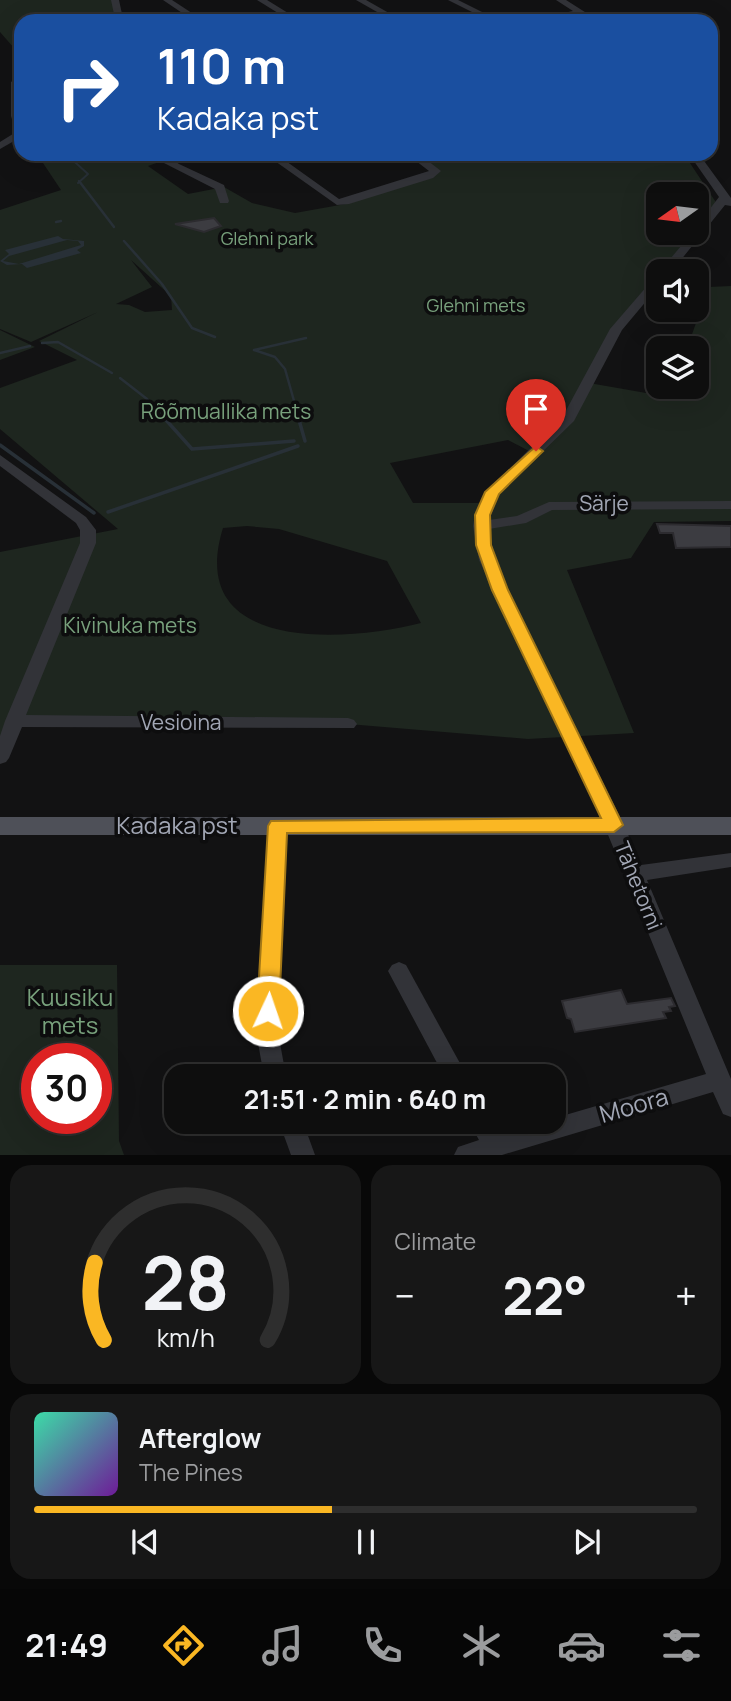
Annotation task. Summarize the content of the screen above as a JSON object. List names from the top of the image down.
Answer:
{
  "streets": {
    "main road": ["Kadaka pst"],
    "street": [
      "Särje",
      "Vesioina",
      "Tähetorni",
      "Moora"
    ]
  },
  "crossings": [
    ["Särje", "Tähetorni"],
    ["Kadaka pst", "Tähetorni"],
    ["Tähetorni", "Moora"]
  ],
  "parks": [
    "Glehni park",
    "Glehni mets",
    "Rõõmuallika mets",
    "Kivinuka mets",
    "Kuusiku mets"
  ],
  "north": "left",
  "page": {
    "turn": ["110 m", "Kadaka pst"],
    "limit": "30",
    "trip": "21:51 · 2 min · 640 m",
    "tile": "Climate",
    "heat": ["−", "22°", "+"],
    "song": ["Afterglow", "The Pines"],
    "tabs": "21:49",
    "gauge": ["28", "km/h"]
  }
}
